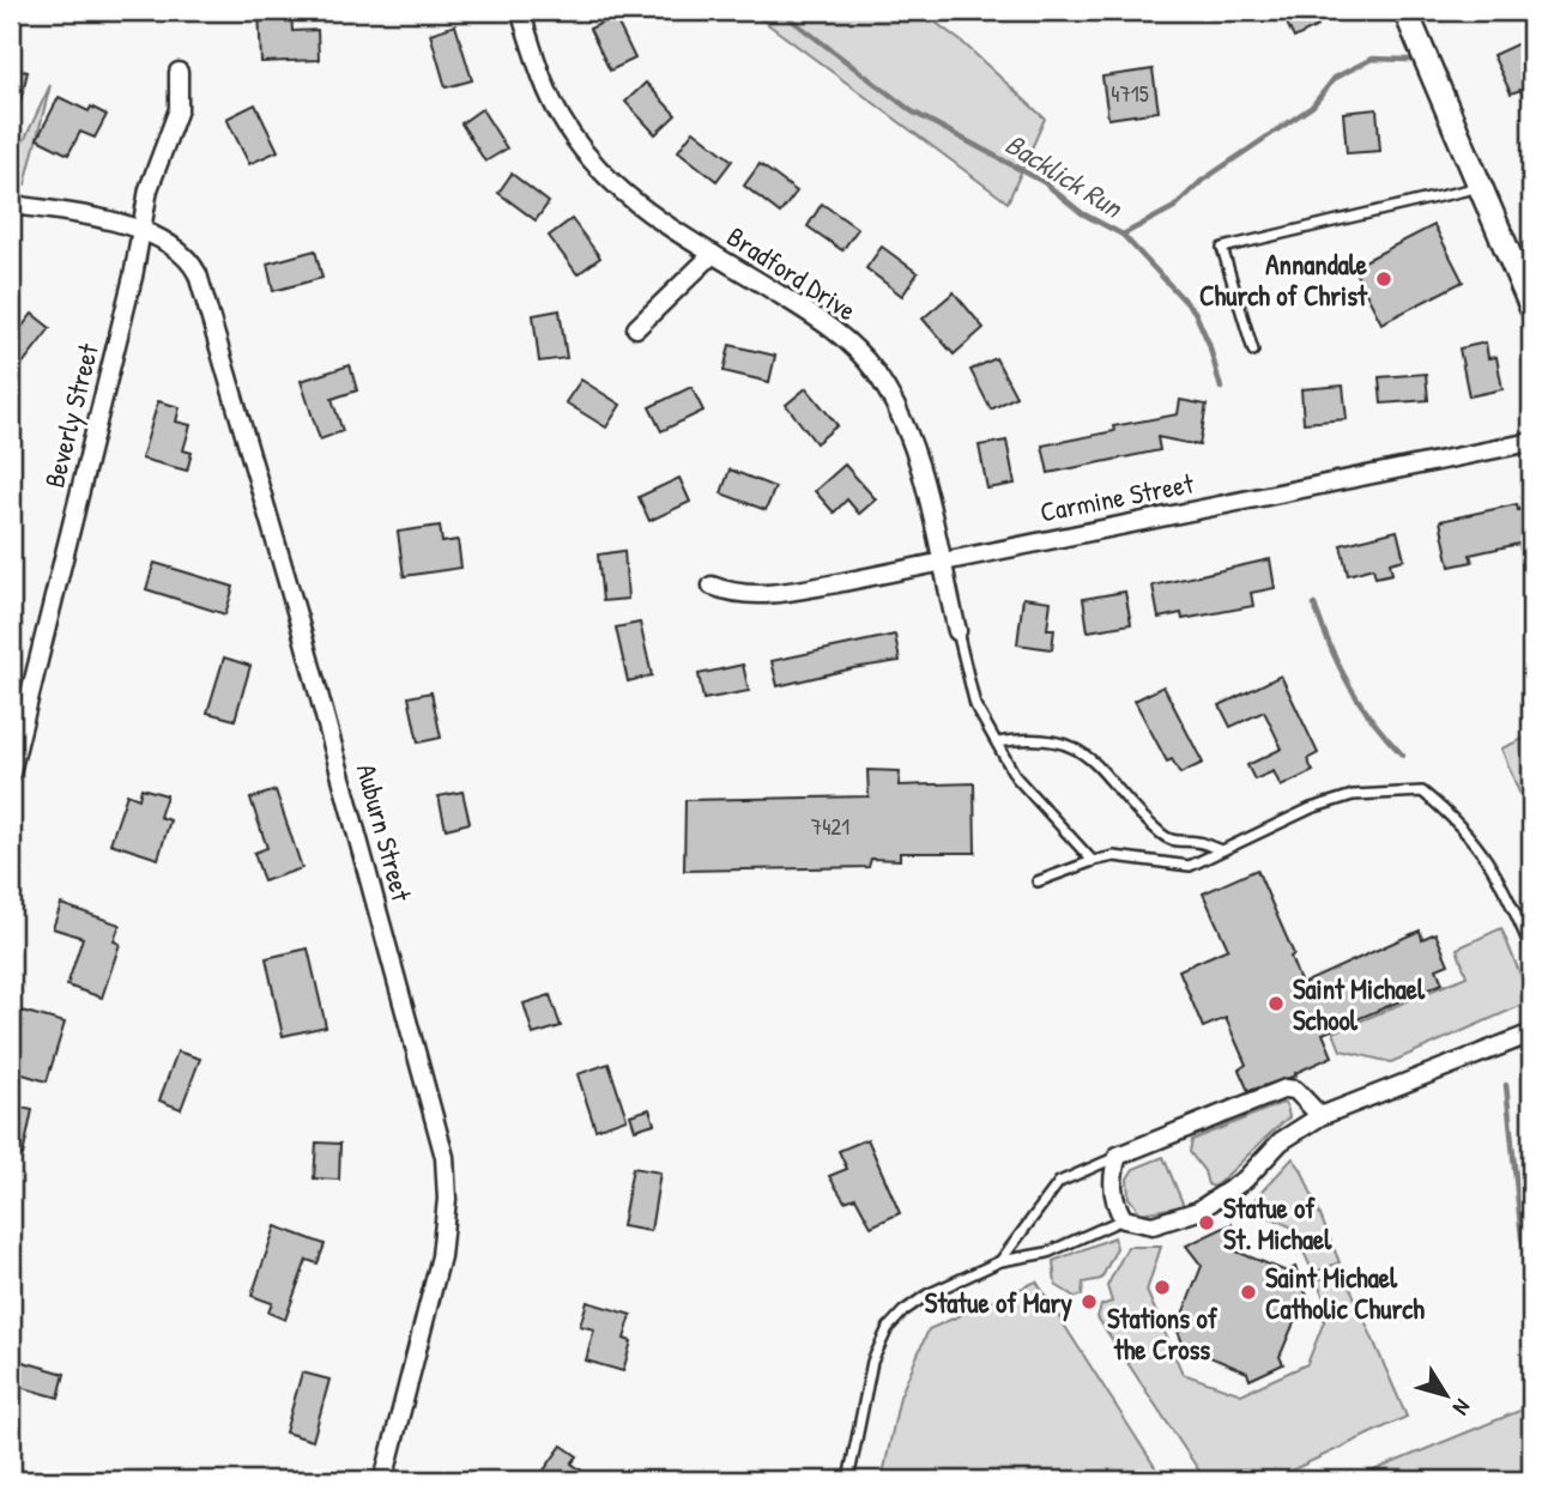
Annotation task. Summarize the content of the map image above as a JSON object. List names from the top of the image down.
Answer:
{
  "streets": {
    "street": [
      "Bradford Drive",
      "Beverly Street",
      "Carmine Street",
      "Auburn Street"
    ]
  },
  "crossings": [
    ["Bradford Drive", "Carmine Street"],
    ["Beverly Street", "Auburn Street"]
  ],
  "water": ["Backlick Run"],
  "places": [
    "Annandale Church of Christ",
    "Saint Michael School",
    "Statue of St. Michael",
    "Stations of the Cross",
    "Saint Michael Catholic Church",
    "Statue of Mary"
  ],
  "house_numbers": ["4715", "7421"],
  "north": "bottom right"
}
